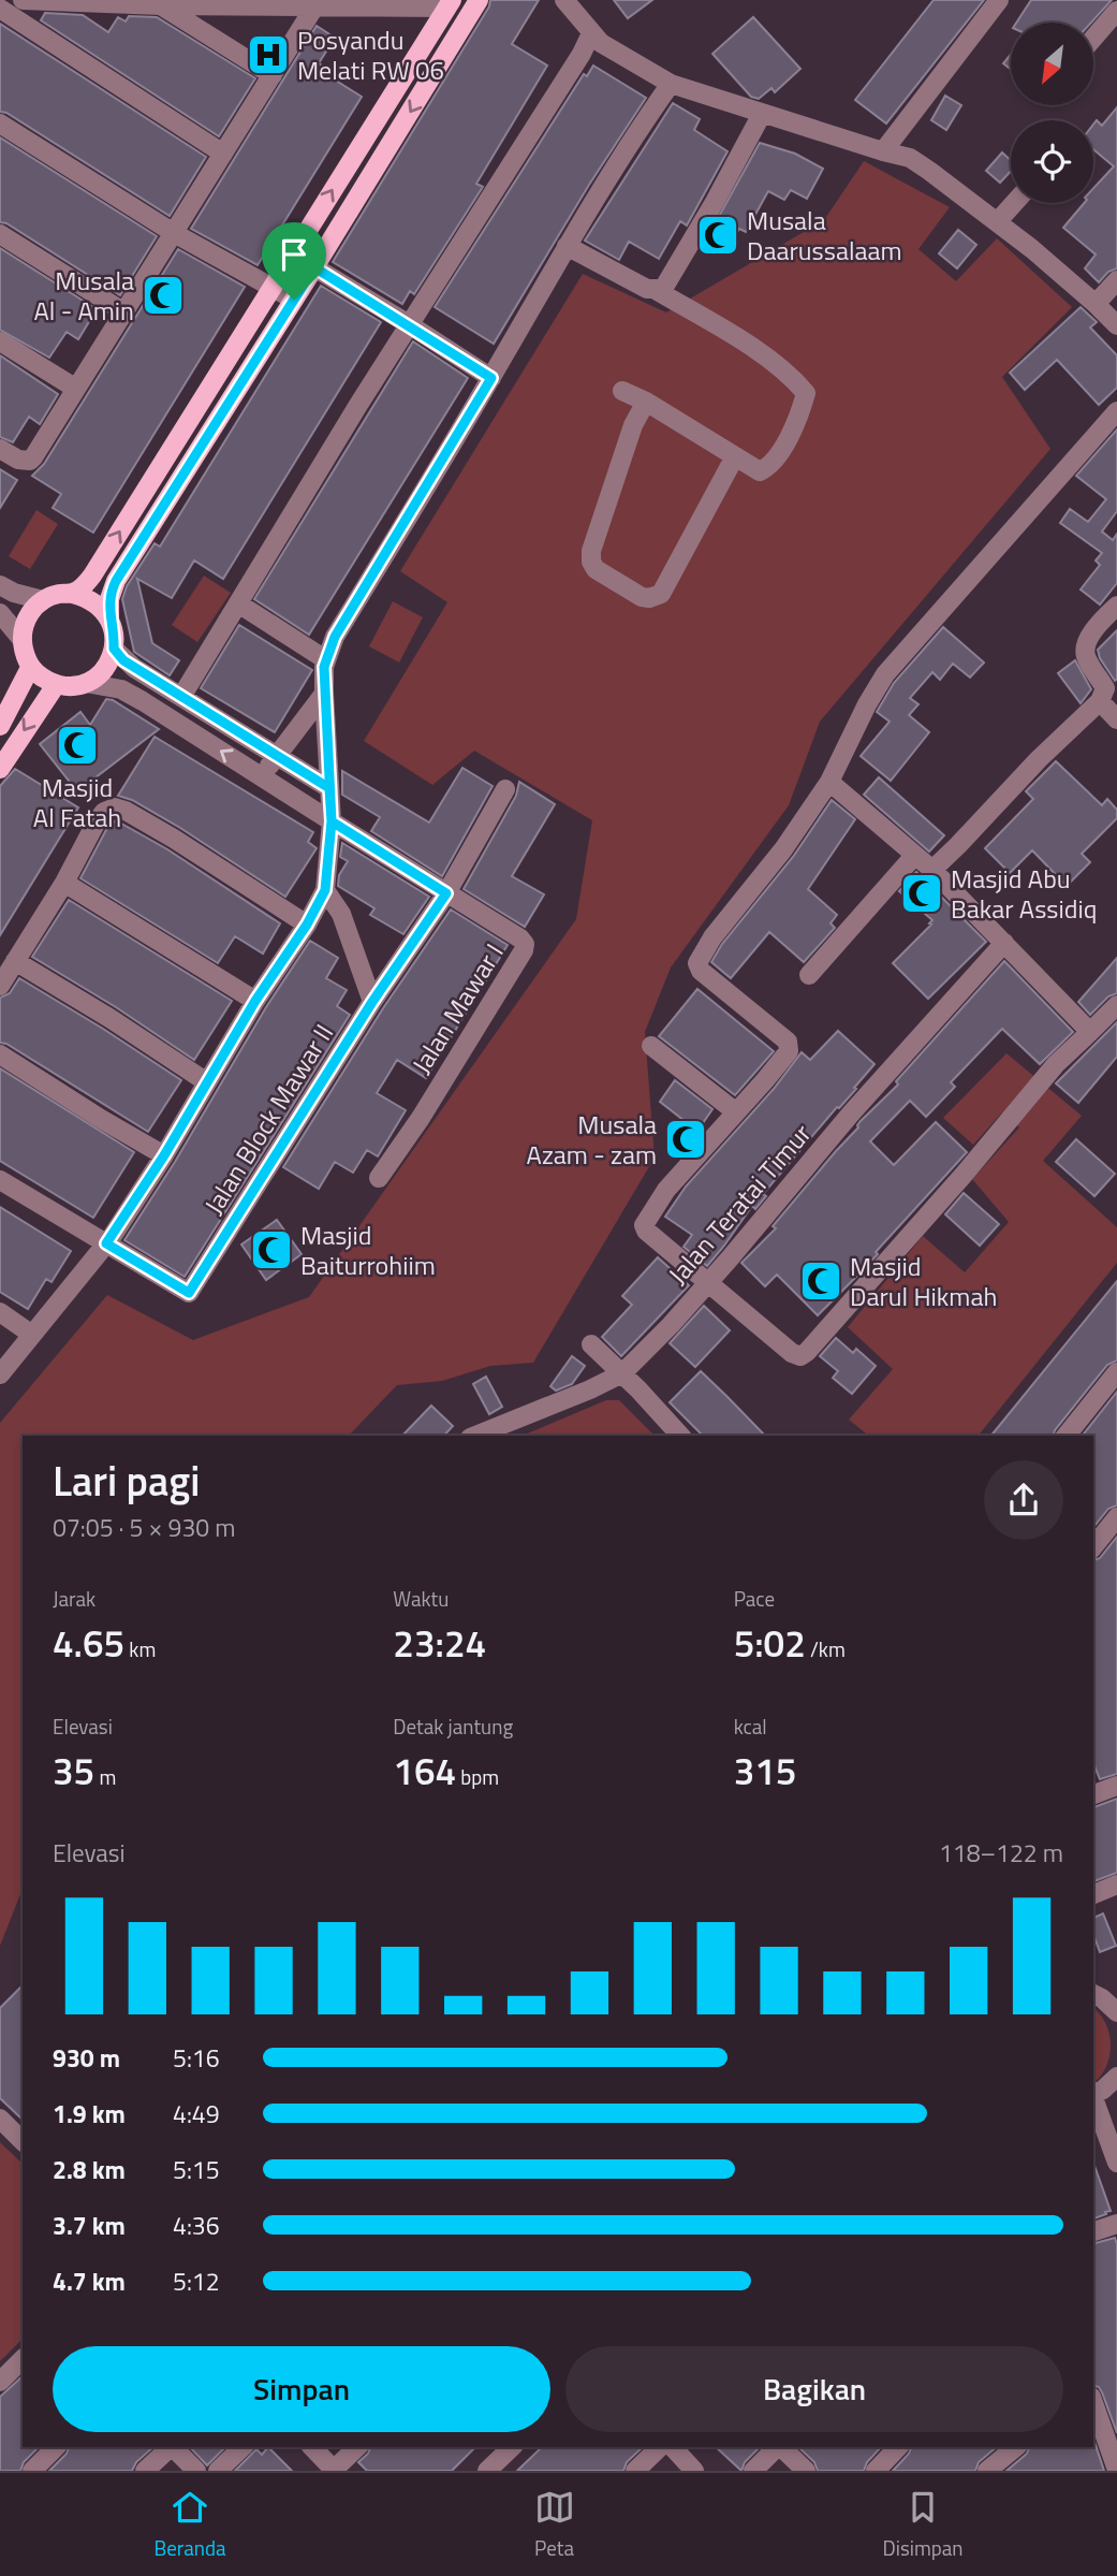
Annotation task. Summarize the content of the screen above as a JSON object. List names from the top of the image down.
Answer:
{
  "streets": {
    "street": ["Jalan Mawar I", "Jalan Block Mawar II", "Jalan Teratai Timur"]
  },
  "crossings": [
    ["Jalan Mawar I", "Jalan Block Mawar II"]
  ],
  "places": {
    "hospital": ["Posyandu Melati RW 06"],
    "mosque": [
      "Musala Daarussalaam",
      "Musala Al - Amin",
      "Masjid Al Fatah",
      "Masjid Abu Bakar Assidiq",
      "Musala Azam - zam",
      "Masjid Baiturrohiim",
      "Masjid Darul Hikmah"
    ]
  },
  "north": "bottom left",
  "page": {
    "heading": ["Lari pagi", "07:05 · 5 × 930 m"],
    "stats": [
      ["Jarak", "4.65 km"],
      ["Waktu", "23:24"],
      ["Pace", "5:02 /km"],
      ["Elevasi", "35 m"],
      ["Detak jantung", "164 bpm"],
      ["kcal", "315"]
    ],
    "chart": ["Elevasi", "118–122 m"],
    "list": [
      {
        "name": "930 m",
        "note": "5:16"
      },
      {
        "name": "1.9 km",
        "note": "4:49"
      },
      {
        "name": "2.8 km",
        "note": "5:15"
      },
      {
        "name": "3.7 km",
        "note": "4:36"
      },
      {
        "name": "4.7 km",
        "note": "5:12"
      }
    ],
    "buttons": ["Simpan", "Bagikan"],
    "tabs": ["Beranda", "Peta", "Disimpan"]
  }
}
